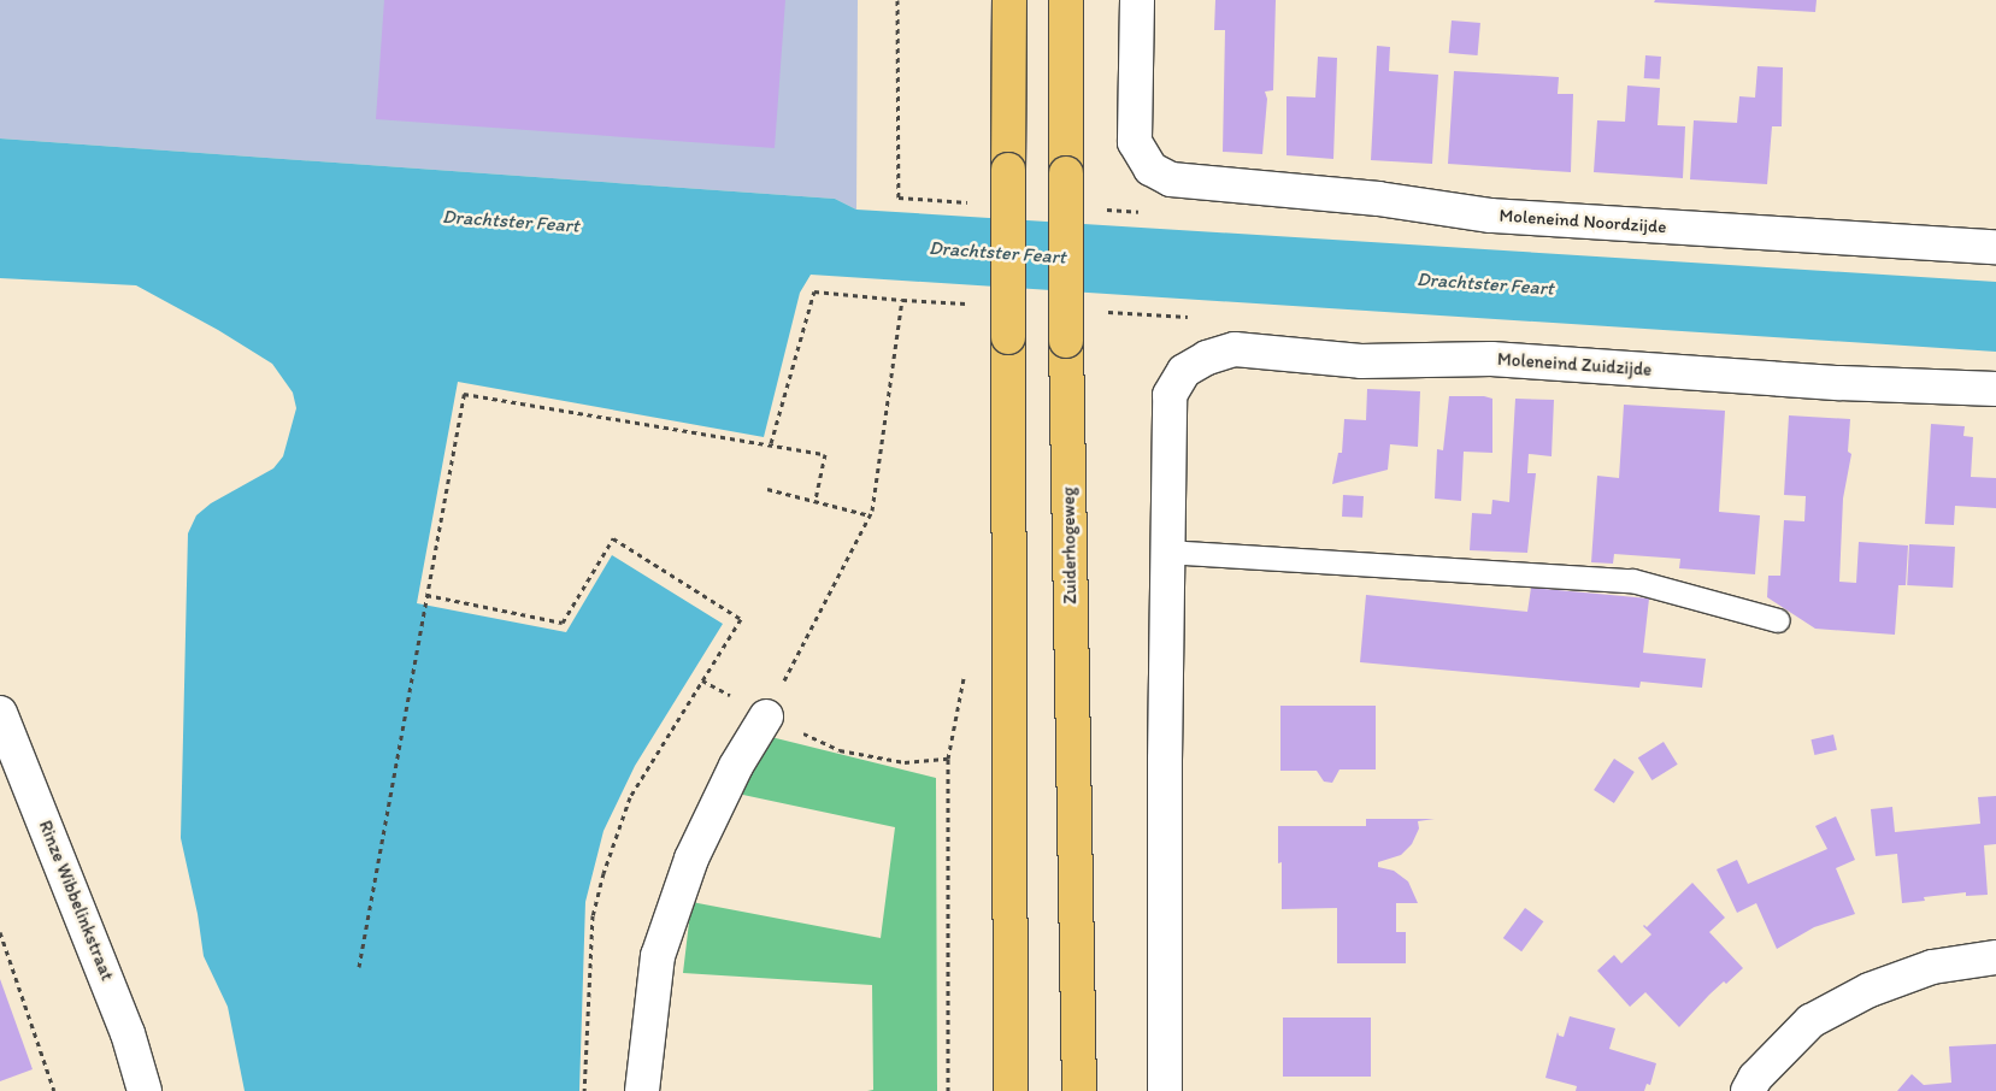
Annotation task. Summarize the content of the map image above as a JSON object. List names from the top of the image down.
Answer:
{
  "streets": {
    "main road": ["Zuiderhogeweg"],
    "street": ["Moleneind Noordzijde", "Moleneind Zuidzijde", "Rinze Wibbelinkstraat"]
  },
  "water": ["Drachtster Feart"]
}
